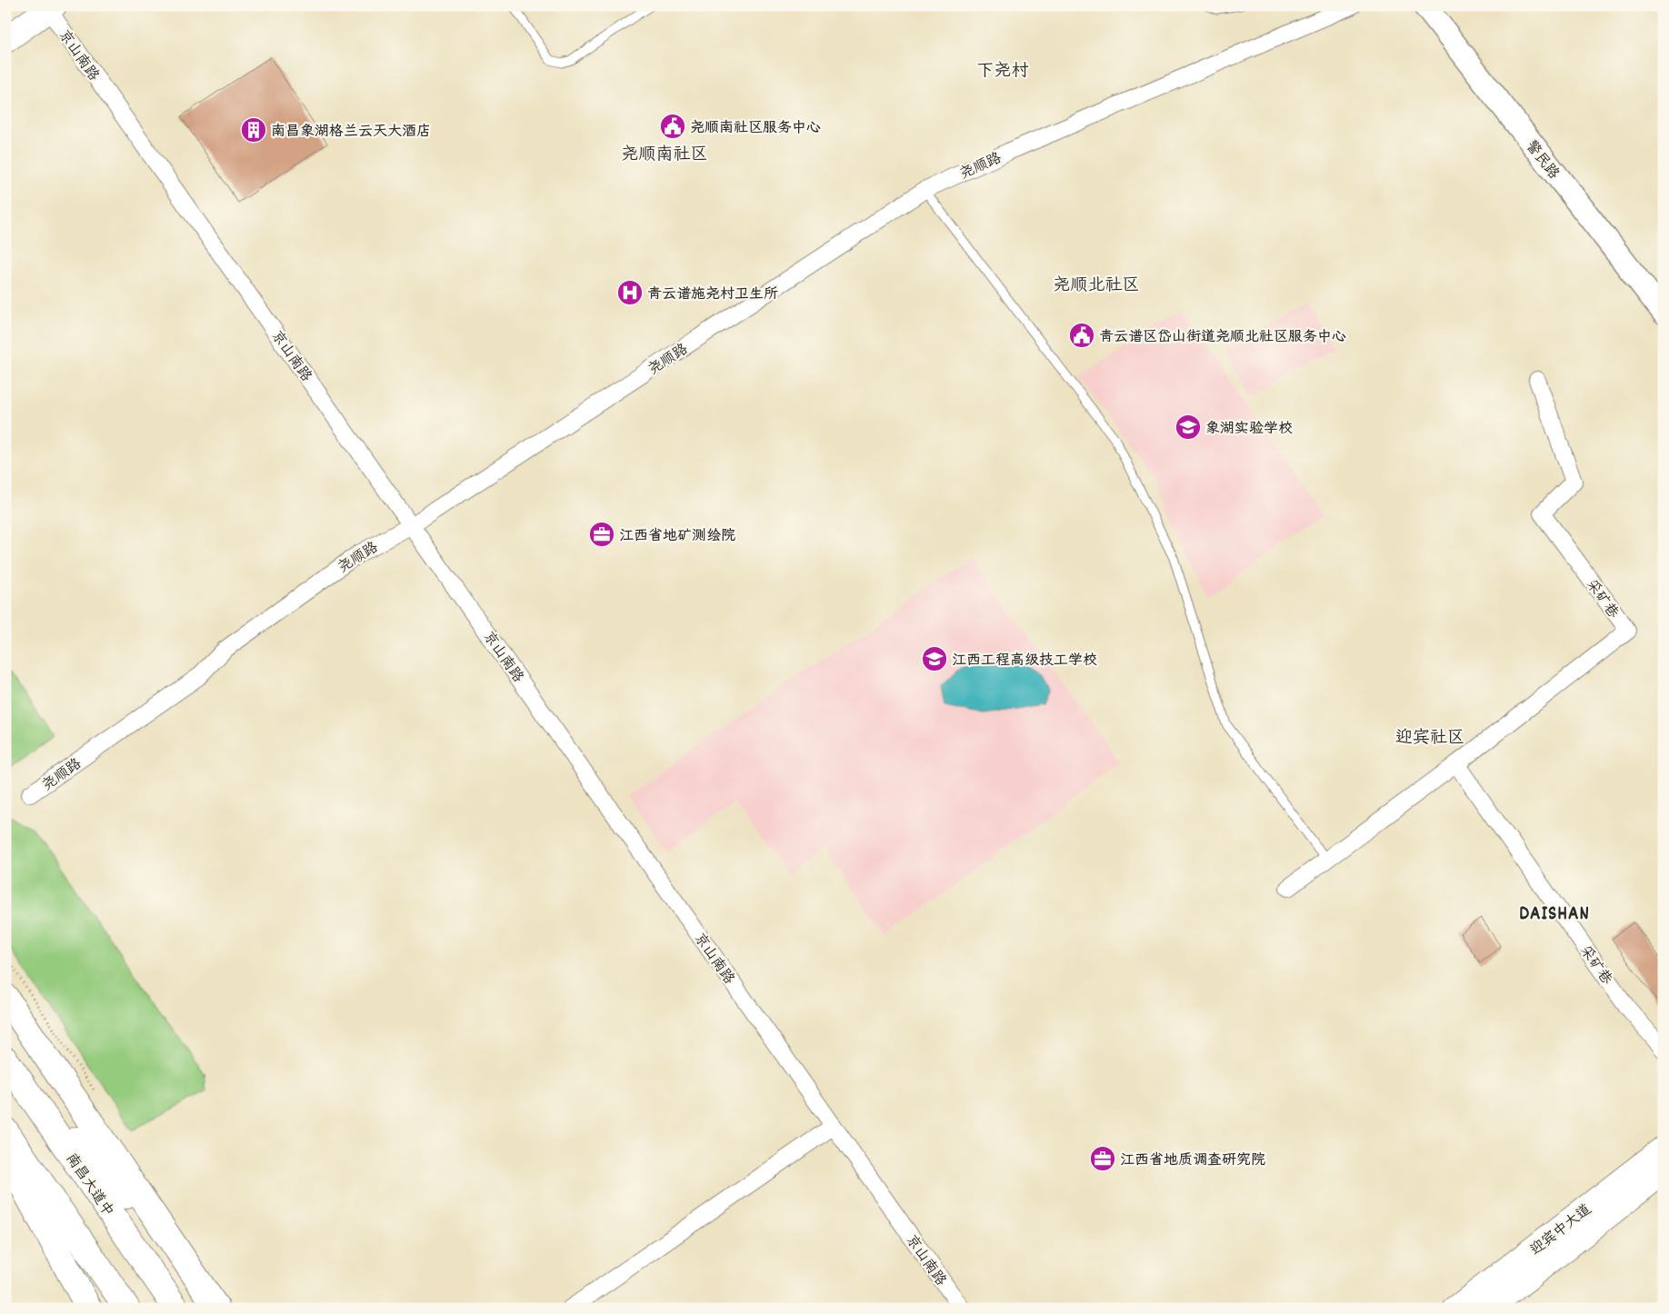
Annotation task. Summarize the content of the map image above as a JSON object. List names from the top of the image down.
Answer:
{
  "streets": {
    "main road": ["南昌大道中", "迎宾中大道"],
    "street": [
      "京山南路",
      "警民路",
      "尧顺路",
      "采矿巷"
    ]
  },
  "crossings": [
    ["京山南路", "尧顺路"]
  ],
  "districts": [
    "下尧村",
    "尧顺南社区",
    "尧顺北社区",
    "迎宾社区",
    "DAISHAN"
  ],
  "places": {
    "public building": ["尧顺南社区服务中心", "青云谱区岱山街道尧顺北社区服务中心"],
    "building": ["南昌象湖格兰云天大酒店"],
    "hospital": ["青云谱施尧村卫生所"],
    "school or university": ["象湖实验学校", "江西工程高级技工学校"],
    "office": ["江西省地矿测绘院", "江西省地质调查研究院"]
  }
}
